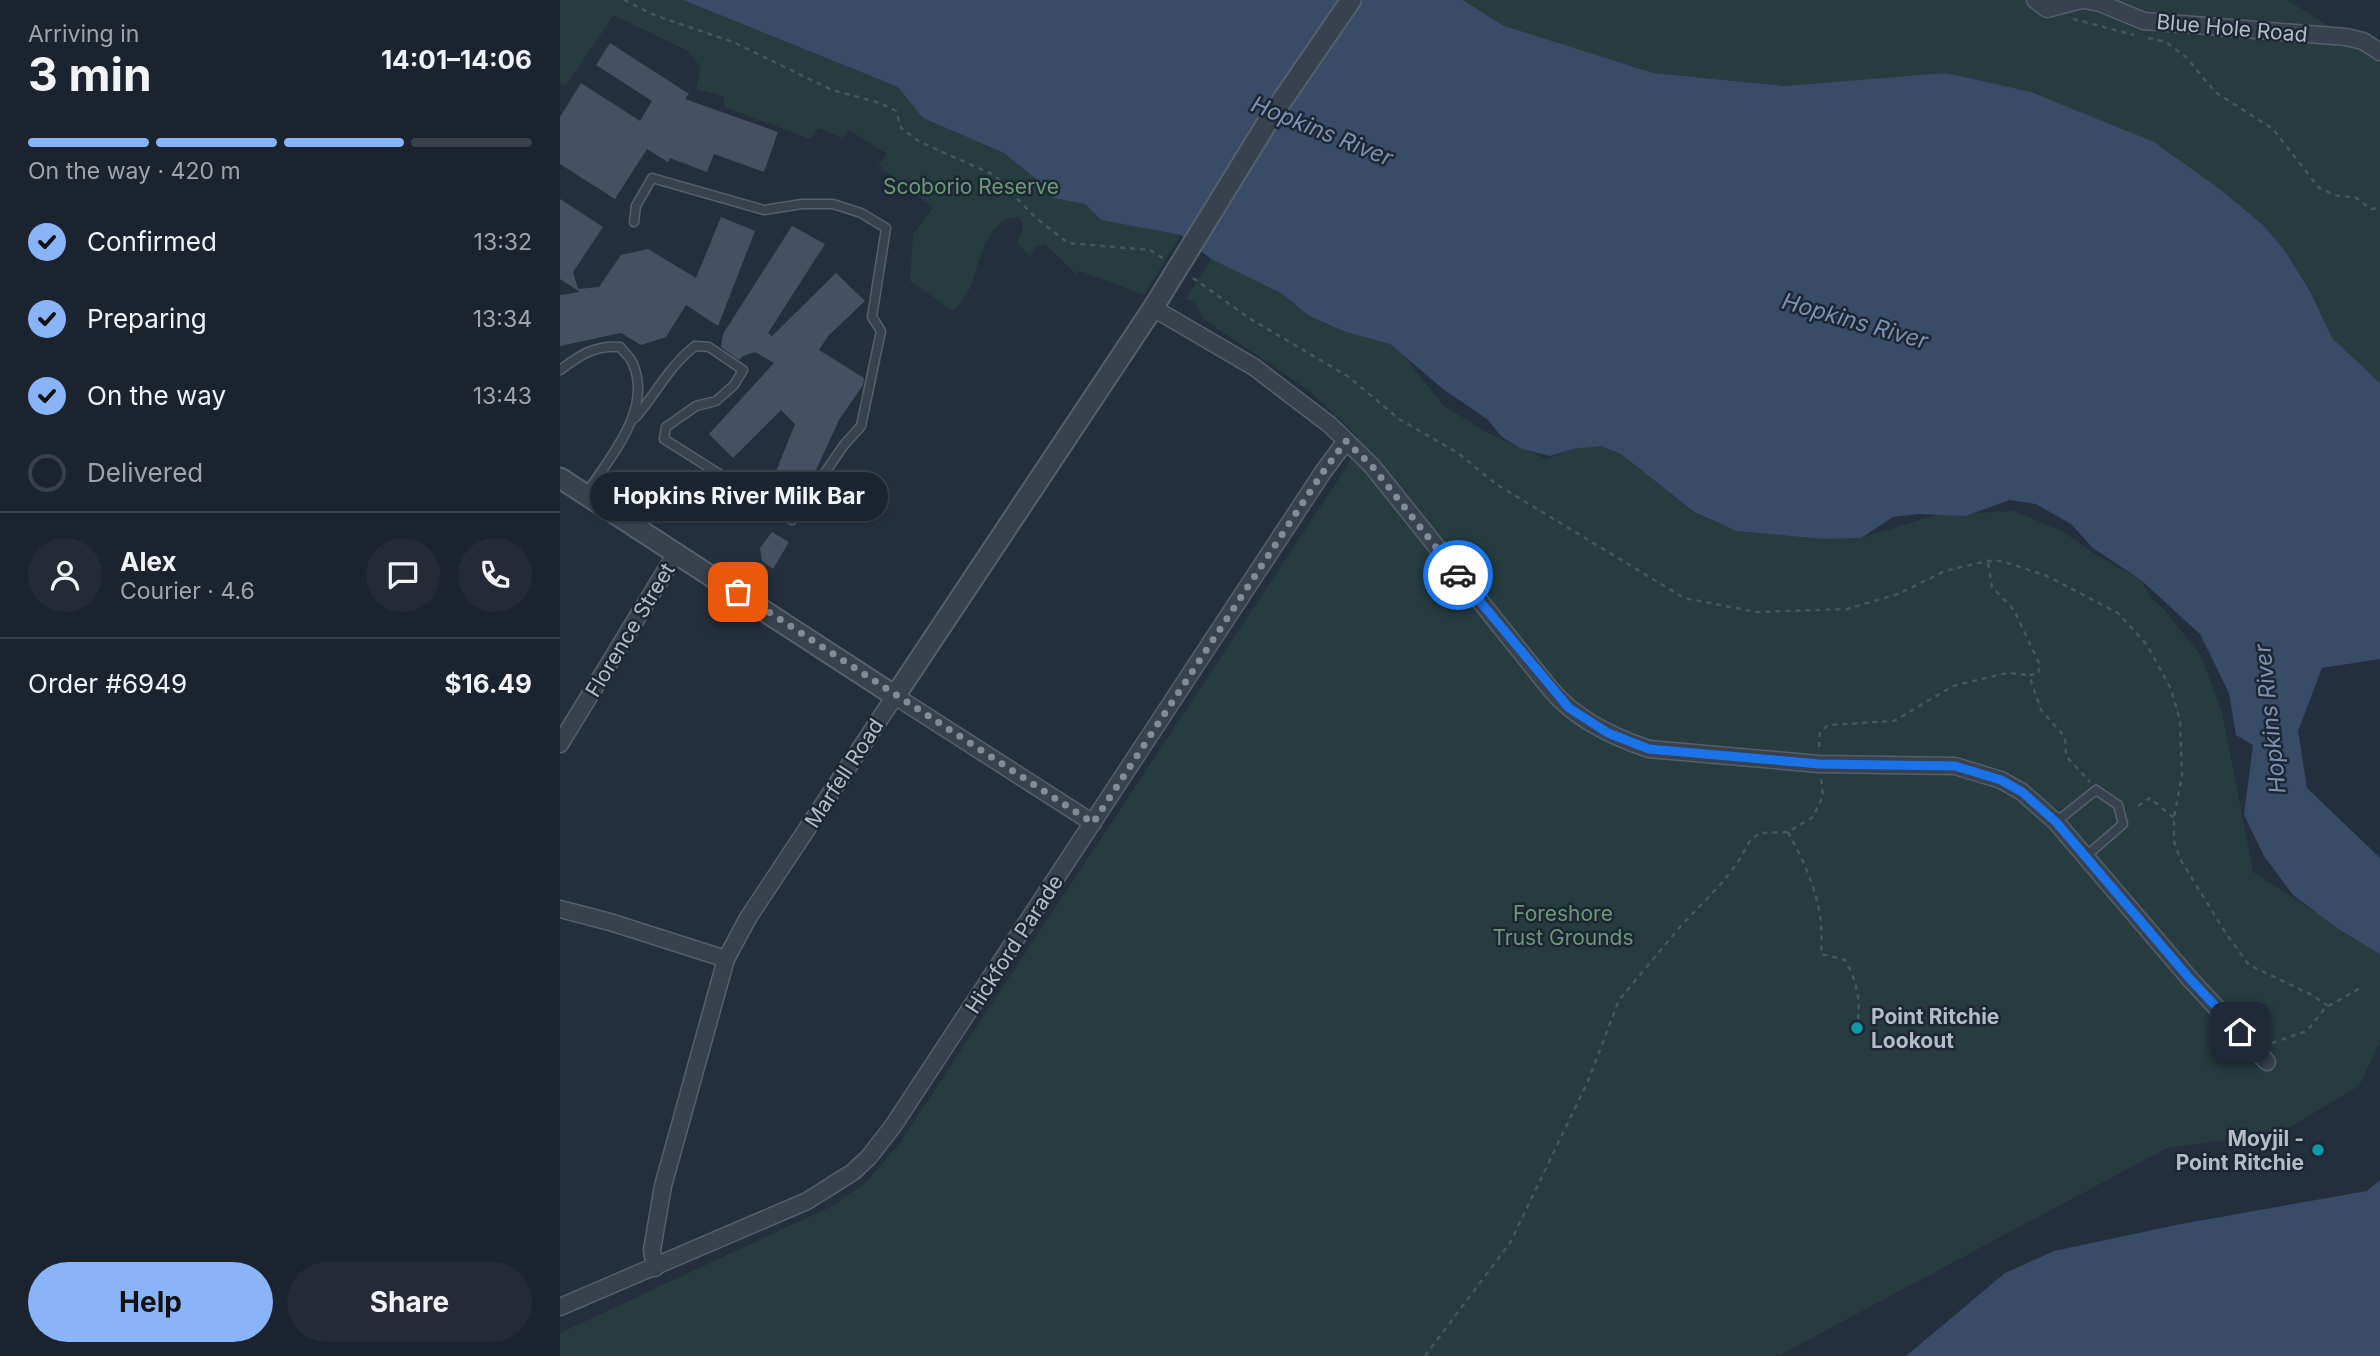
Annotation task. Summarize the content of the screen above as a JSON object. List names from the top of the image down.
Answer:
{
  "streets": {
    "street": [
      "Blue Hole Road",
      "Florence Street",
      "Marfell Road",
      "Hickford Parade"
    ]
  },
  "crossings": [
    ["Marfell Road", "Hickford Parade"]
  ],
  "water": ["Hopkins River"],
  "parks": ["Scoborio Reserve", "Foreshore Trust Grounds"],
  "places": ["Hopkins River Milk Bar", "Point Ritchie Lookout", "Moyjil - Point Ritchie"],
  "page": {
    "heading": ["3 min", "Arriving in", "14:01–14:06"],
    "panel": [
      "Alex",
      "Courier · 4.6",
      "Order #6949",
      "$16.49"
    ],
    "bar": "On the way · 420 m",
    "list": [
      ["Confirmed", "13:32"],
      ["Preparing", "13:34"],
      ["On the way", "13:43"],
      "Delivered"
    ],
    "bubble": "Hopkins River Milk Bar",
    "buttons": ["Help", "Share"]
  }
}
